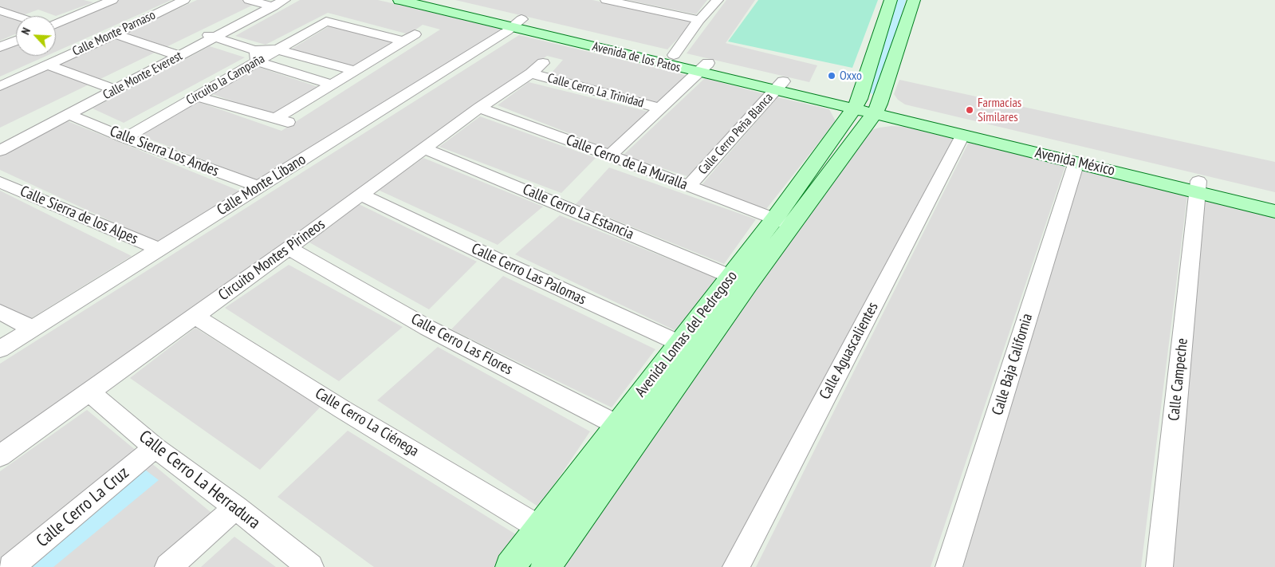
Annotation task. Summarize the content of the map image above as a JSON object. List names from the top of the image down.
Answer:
{
  "streets": {
    "street": [
      "Calle Monte Parnaso",
      "Avenida de los Patos",
      "Calle Monte Everest",
      "Circuito la Campaña",
      "Calle Cerro La Trinidad",
      "Calle Cerro Peña Blanca",
      "Calle Sierra Los Andes",
      "Avenida México",
      "Calle Cerro de la Muralla",
      "Calle Monte Líbano",
      "Calle Cerro La Estancia",
      "Calle Sierra de los Alpes",
      "Circuito Montes Pirineos",
      "Calle Cerro Las Palomas",
      "Avenida Lomas del Pedregoso",
      "Calle Cerro Las Flores",
      "Calle Aguascalientes",
      "Calle Baja California",
      "Calle Campeche",
      "Calle Cerro La Ciénega",
      "Calle Cerro La Herradura",
      "Calle Cerro La Cruz"
    ]
  },
  "crossings": [
    ["Avenida de los Patos", "Calle Cerro Peña Blanca"],
    ["Avenida de los Patos", "Avenida México"],
    ["Avenida de los Patos", "Calle Monte Líbano"],
    ["Avenida de los Patos", "Avenida Lomas del Pedregoso"],
    ["Calle Monte Everest", "Calle Sierra Los Andes"],
    ["Circuito la Campaña", "Calle Sierra Los Andes"],
    ["Calle Cerro La Trinidad", "Circuito Montes Pirineos"],
    ["Calle Cerro Peña Blanca", "Calle Cerro de la Muralla"],
    ["Calle Sierra Los Andes", "Calle Monte Líbano"],
    ["Avenida México", "Avenida Lomas del Pedregoso"],
    ["Avenida México", "Calle Aguascalientes"],
    ["Avenida México", "Calle Baja California"],
    ["Avenida México", "Calle Campeche"],
    ["Calle Cerro de la Muralla", "Circuito Montes Pirineos"],
    ["Calle Cerro de la Muralla", "Avenida Lomas del Pedregoso"],
    ["Calle Monte Líbano", "Calle Sierra de los Alpes"],
    ["Calle Cerro La Estancia", "Circuito Montes Pirineos"],
    ["Calle Cerro La Estancia", "Avenida Lomas del Pedregoso"],
    ["Circuito Montes Pirineos", "Calle Cerro Las Palomas"],
    ["Circuito Montes Pirineos", "Calle Cerro Las Flores"],
    ["Circuito Montes Pirineos", "Calle Cerro La Ciénega"],
    ["Circuito Montes Pirineos", "Calle Cerro La Herradura"],
    ["Calle Cerro Las Palomas", "Avenida Lomas del Pedregoso"],
    ["Avenida Lomas del Pedregoso", "Calle Cerro Las Flores"],
    ["Avenida Lomas del Pedregoso", "Calle Cerro La Ciénega"],
    ["Calle Cerro La Herradura", "Calle Cerro La Cruz"]
  ],
  "places": ["Oxxo", "Farmacias Similares"],
  "north": "top left"
}
